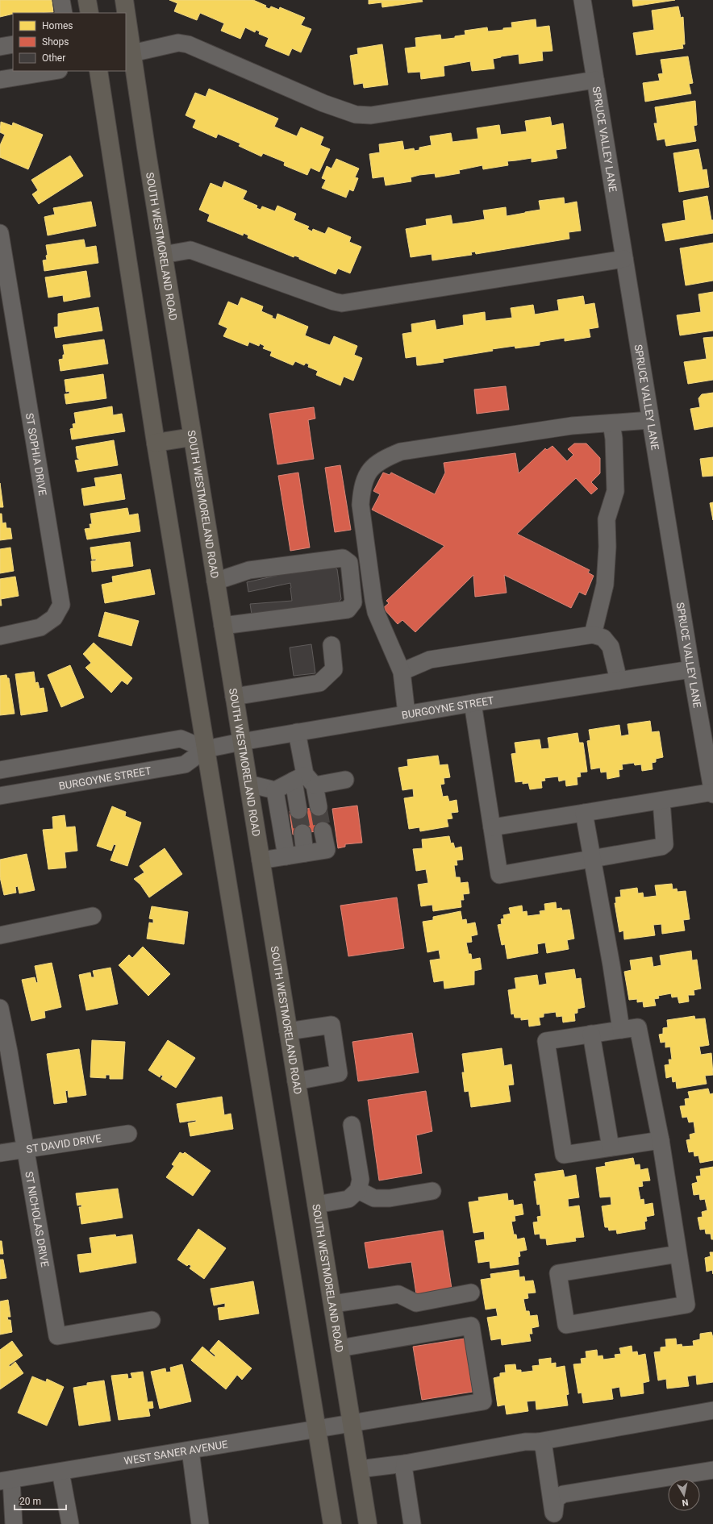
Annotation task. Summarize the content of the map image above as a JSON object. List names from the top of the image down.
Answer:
{
  "streets": {
    "main road": ["SOUTH WESTMORELAND ROAD"],
    "street": [
      "SPRUCE VALLEY LANE",
      "ST SOPHIA DRIVE",
      "BURGOYNE STREET",
      "ST DAVID DRIVE",
      "ST NICHOLAS DRIVE",
      "WEST SANER AVENUE"
    ]
  },
  "crossings": [
    ["SPRUCE VALLEY LANE", "BURGOYNE STREET"],
    ["SOUTH WESTMORELAND ROAD", "BURGOYNE STREET"],
    ["SOUTH WESTMORELAND ROAD", "WEST SANER AVENUE"],
    ["ST DAVID DRIVE", "ST NICHOLAS DRIVE"]
  ],
  "legend": ["Homes", "Shops", "Other"],
  "scale_bar": "20 m",
  "north": "bottom"
}
